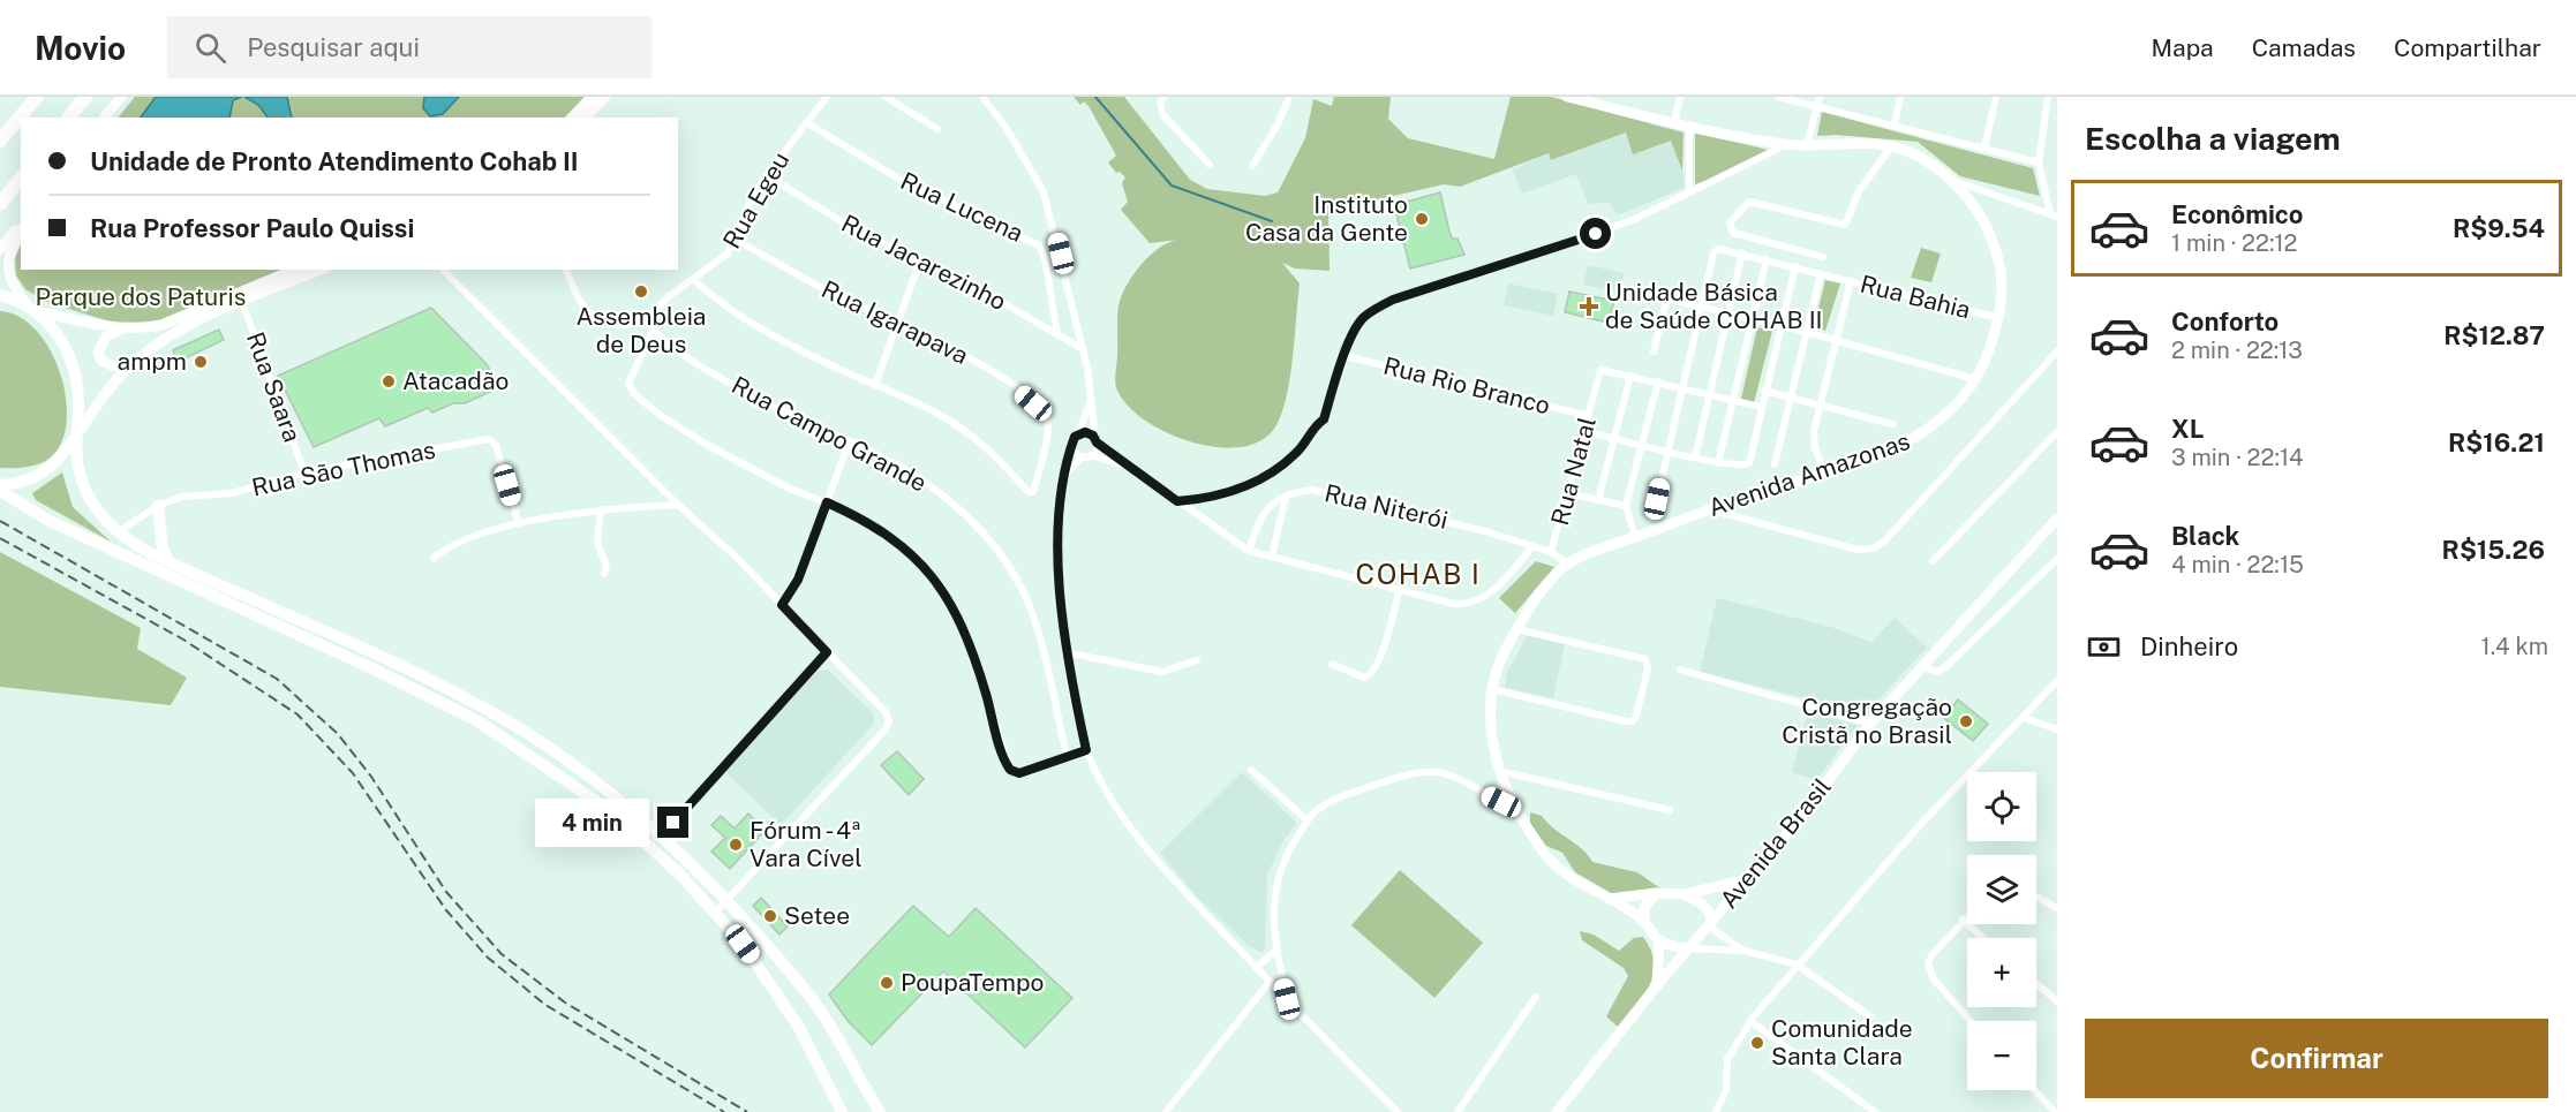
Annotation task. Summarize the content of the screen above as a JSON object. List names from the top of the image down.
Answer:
{
  "streets": {
    "main road": ["Avenida Amazonas", "Avenida Brasil"],
    "street": [
      "Rua Egeu",
      "Rua Lucena",
      "Rua Jacarezinho",
      "Rua Bahia",
      "Rua Igarapava",
      "Rua Rio Branco",
      "Rua Saara",
      "Rua Campo Grande",
      "Rua São Thomas",
      "Rua Natal",
      "Rua Niterói"
    ]
  },
  "crossings": [
    ["Rua Egeu", "Rua Lucena"],
    ["Rua Egeu", "Rua Jacarezinho"],
    ["Rua Egeu", "Rua Igarapava"],
    ["Rua Egeu", "Rua Campo Grande"],
    ["Rua Lucena", "Rua Jacarezinho"],
    ["Rua Bahia", "Avenida Amazonas"],
    ["Rua Rio Branco", "Rua Natal"],
    ["Rua Saara", "Rua São Thomas"],
    ["Rua Natal", "Avenida Amazonas"],
    ["Rua Natal", "Rua Niterói"]
  ],
  "districts": ["COHAB I"],
  "parks": ["Parque dos Paturis"],
  "places": {
    "other": [
      "Instituto Casa da Gente",
      "Assembleia de Deus",
      "ampm",
      "Atacadão",
      "Congregação Cristã no Brasil",
      "Fórum - 4ª Vara Cível",
      "Setee",
      "PoupaTempo",
      "Comunidade Santa Clara"
    ],
    "health": ["Unidade Básica de Saúde COHAB II"]
  },
  "page": {
    "header": "Movio",
    "search": "Pesquisar aqui",
    "nav": ["Mapa", "Camadas", "Compartilhar"],
    "heading": "Escolha a viagem",
    "banner": ["Unidade de Pronto Atendimento Cohab II", "Rua Professor Paulo Quissi"],
    "list": [
      {
        "name": "Econômico",
        "note": "1 min · 22:12",
        "value": "R$9.54"
      },
      {
        "name": "Conforto",
        "note": "2 min · 22:13",
        "value": "R$12.87"
      },
      {
        "name": "XL",
        "note": "3 min · 22:14",
        "value": "R$16.21"
      },
      {
        "name": "Black",
        "note": "4 min · 22:15",
        "value": "R$15.26"
      }
    ],
    "pay": ["Dinheiro", "1.4 km"],
    "map_buttons": ["+", "−"],
    "bubble": "4 min",
    "buttons": "Confirmar"
  }
}
